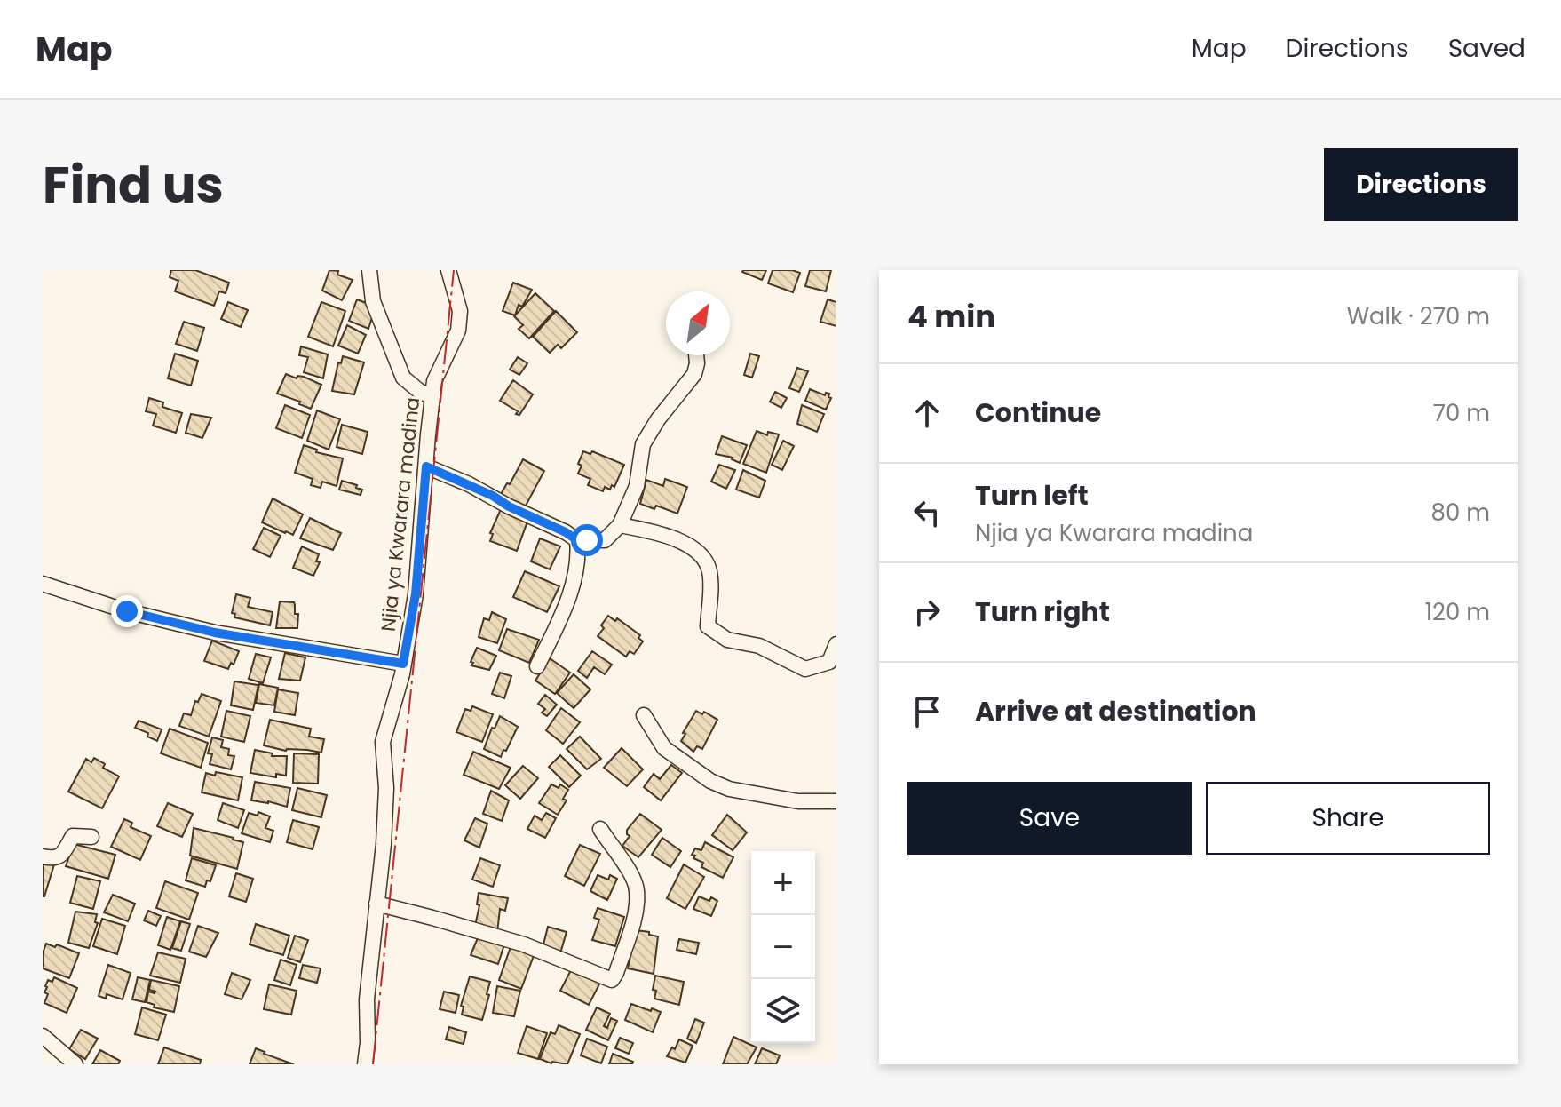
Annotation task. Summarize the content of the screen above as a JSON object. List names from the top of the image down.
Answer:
{
  "streets": {
    "street": ["Njia ya Kwarara madina"]
  },
  "north": "top right",
  "page": {
    "header": "Map",
    "nav": ["Map", "Directions", "Saved"],
    "title": "Find us",
    "buttons": [
      "Directions",
      ["Save", "Share"]
    ],
    "heading": ["4 min", "Walk · 270 m"],
    "list": [
      ["Continue", "70 m"],
      ["Turn left", "Njia ya Kwarara madina", "80 m"],
      ["Turn right", "120 m"],
      "Arrive at destination"
    ],
    "map_buttons": ["+", "−"]
  }
}
